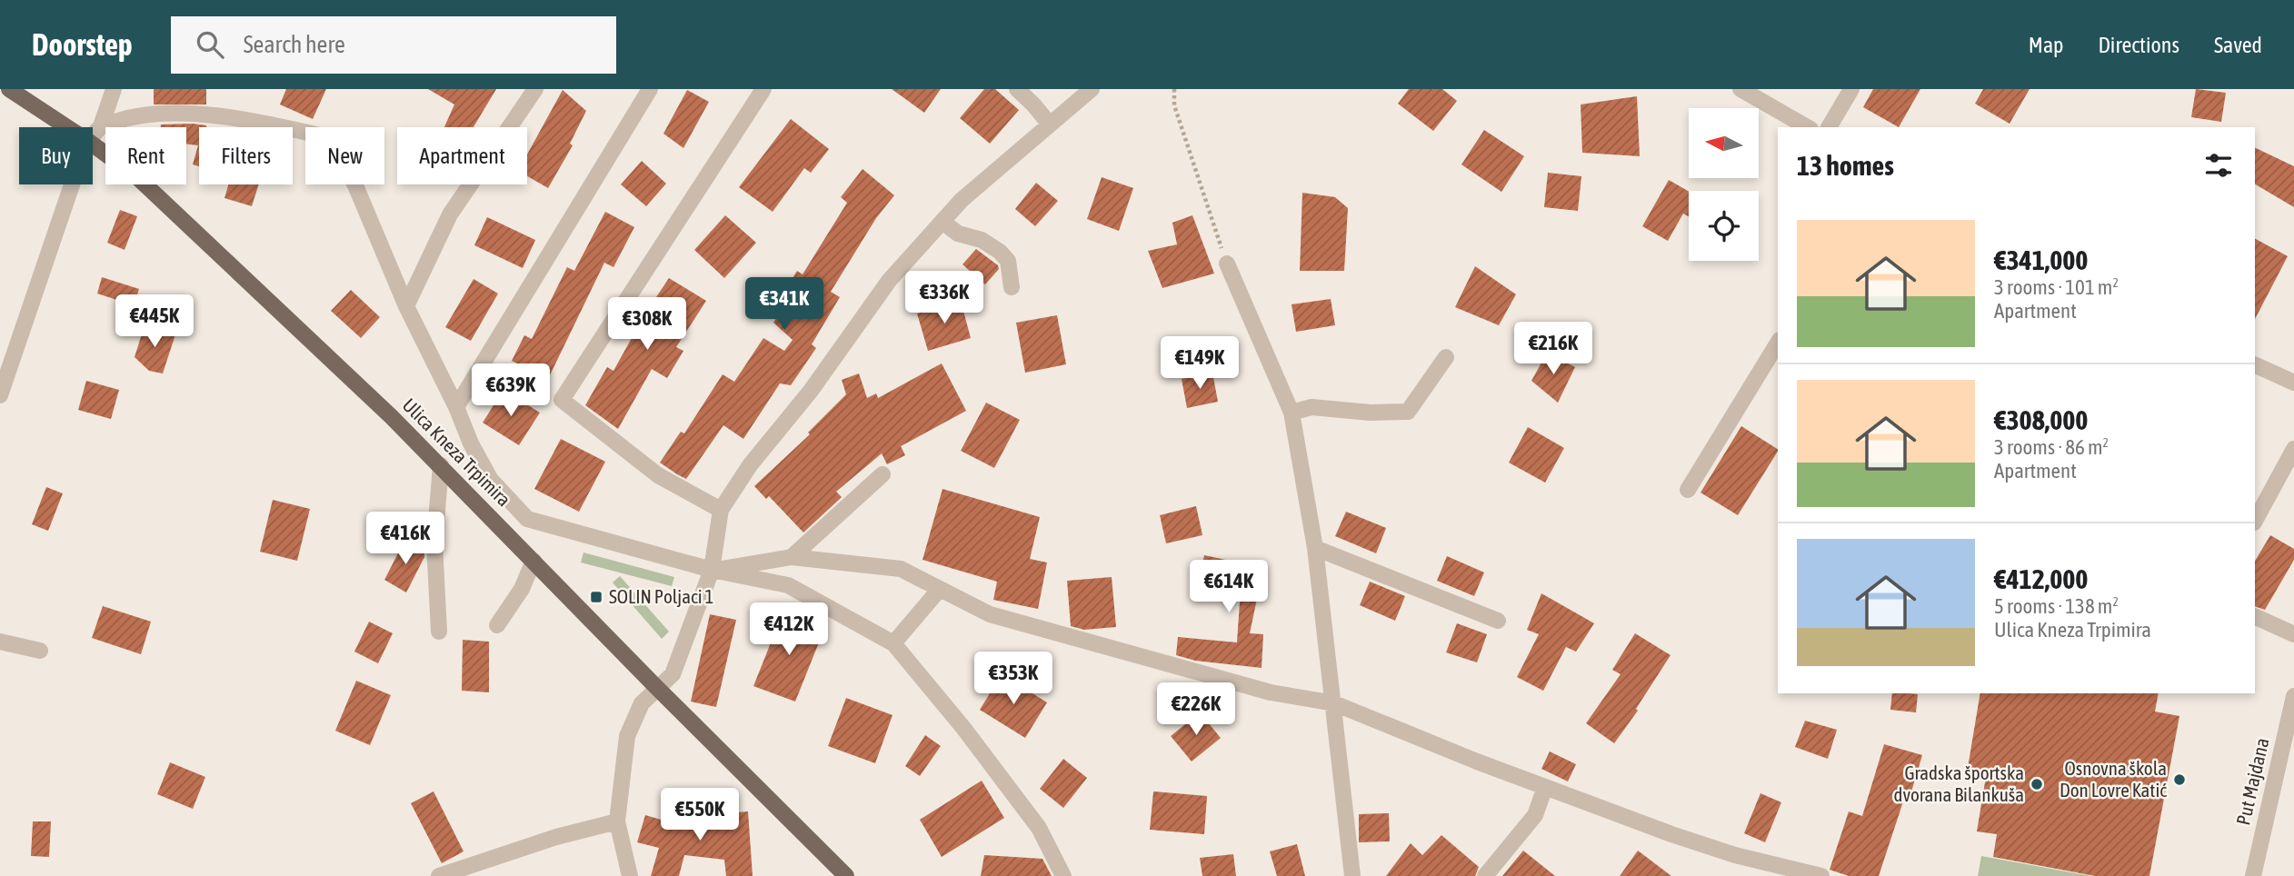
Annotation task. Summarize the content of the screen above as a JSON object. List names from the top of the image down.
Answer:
{
  "streets": {
    "main road": ["Ulica Kneza Trpimira"],
    "street": ["Put Majdana"]
  },
  "places": {
    "transit": ["SOLIN Poljaci 1"],
    "other": ["Osnovna škola Don Lovre Katić", "Gradska športska dvorana Bilankuša"]
  },
  "north": "left",
  "page": {
    "header": "Doorstep",
    "search": "Search here",
    "nav": ["Map", "Directions", "Saved"],
    "chip": [
      "Buy",
      "Rent",
      "Filters",
      "New",
      "Apartment"
    ],
    "heading": "13 homes",
    "list": [
      {
        "name": "€341,000",
        "note": "3 rooms · 101 m² · Apartment"
      },
      {
        "name": "€308,000",
        "note": "3 rooms · 86 m² · Apartment"
      },
      {
        "name": "€412,000",
        "note": "5 rooms · 138 m² · Ulica Kneza Trpimira"
      }
    ],
    "price": [
      "€336K",
      "€341K",
      "€445K",
      "€308K",
      "€216K",
      "€149K",
      "€639K",
      "€416K",
      "€614K",
      "€412K",
      "€353K",
      "€226K",
      "€550K"
    ]
  }
}
